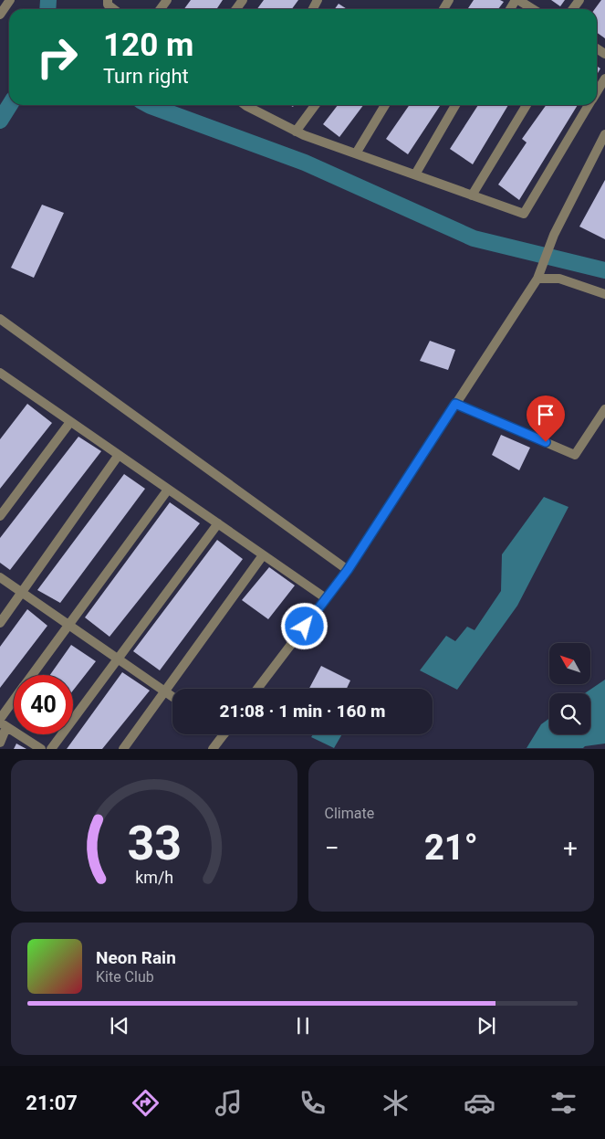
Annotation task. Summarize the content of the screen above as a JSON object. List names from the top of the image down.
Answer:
{
  "north": "top left",
  "page": {
    "turn": ["120 m", "Turn right"],
    "limit": "40",
    "trip": "21:08 · 1 min · 160 m",
    "tile": "Climate",
    "heat": ["−", "21°", "+"],
    "song": ["Neon Rain", "Kite Club"],
    "tabs": "21:07",
    "gauge": ["33", "km/h"]
  }
}
